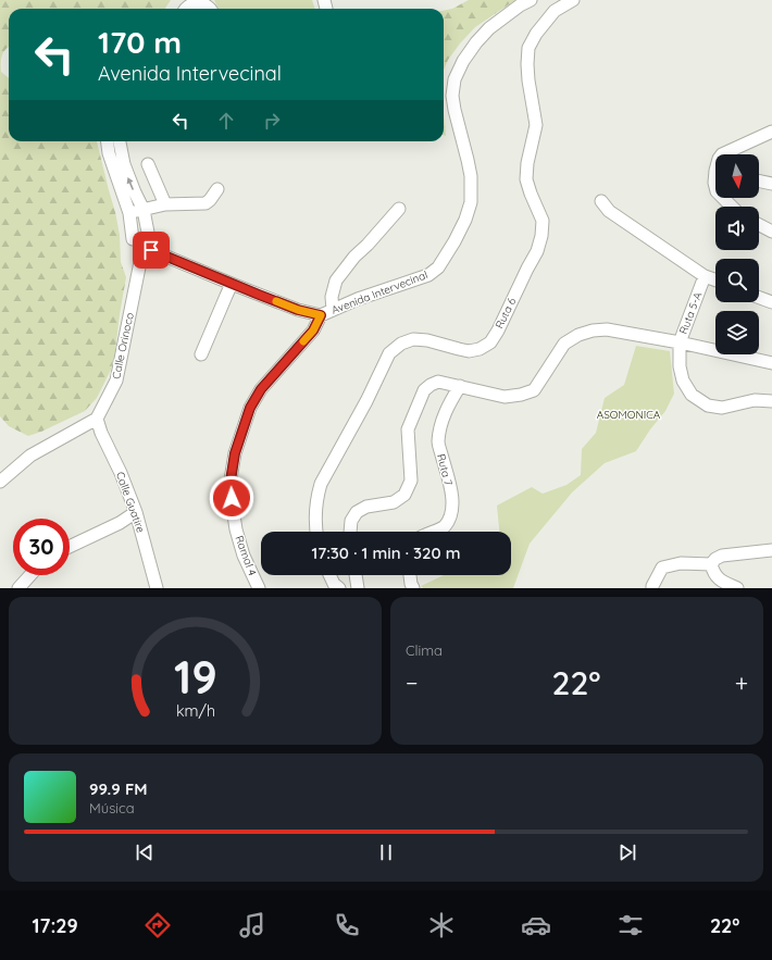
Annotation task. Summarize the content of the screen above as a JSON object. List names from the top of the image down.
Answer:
{
  "streets": {
    "street": [
      "Avenida Intervecinal",
      "Ruta 6",
      "Ruta 5-A",
      "Calle Orinoco",
      "Ruta 7",
      "Calle Guatire",
      "Ramal 4"
    ]
  },
  "crossings": [
    ["Avenida Intervecinal", "Calle Orinoco"],
    ["Avenida Intervecinal", "Ramal 4"],
    ["Calle Orinoco", "Calle Guatire"]
  ],
  "parks": ["ASOMONICA"],
  "north": "bottom",
  "page": {
    "turn": ["170 m", "Avenida Intervecinal"],
    "limit": "30",
    "trip": "17:30 · 1 min · 320 m",
    "tile": "Clima",
    "heat": ["−", "22°", "+"],
    "song": ["99.9 FM", "Música"],
    "tabs": ["17:29", "22°"],
    "gauge": ["19", "km/h"]
  }
}
